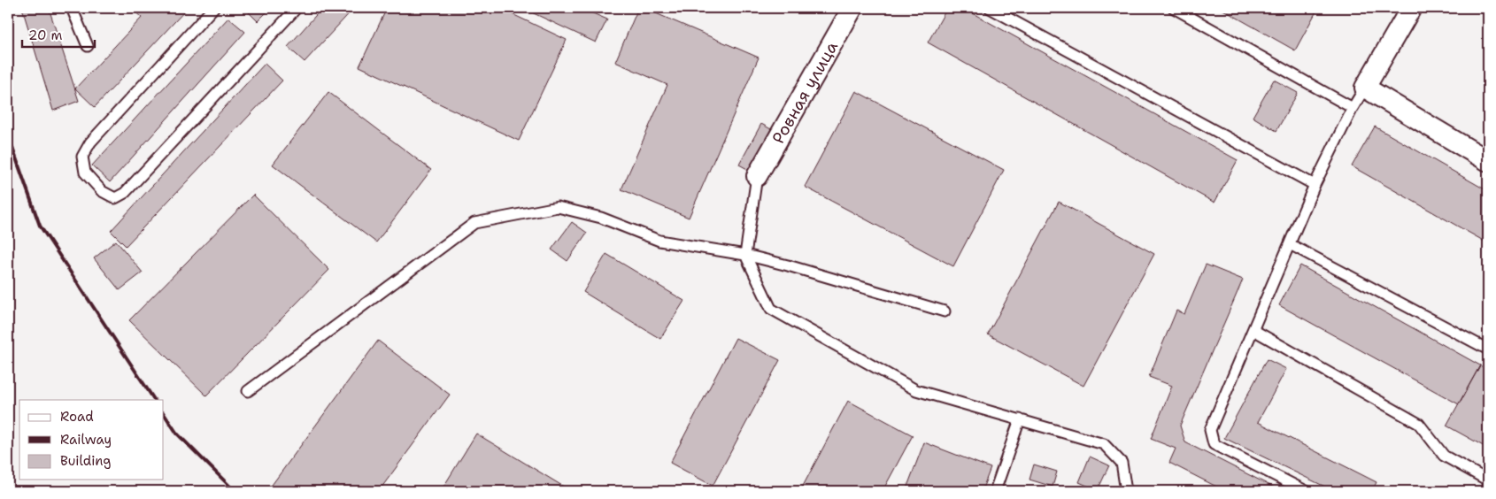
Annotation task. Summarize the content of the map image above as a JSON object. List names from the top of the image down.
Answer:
{
  "streets": {
    "street": ["Ровная улица"]
  },
  "legend": ["Road", "Railway", "Building"],
  "scale_bar": "20 m"
}
